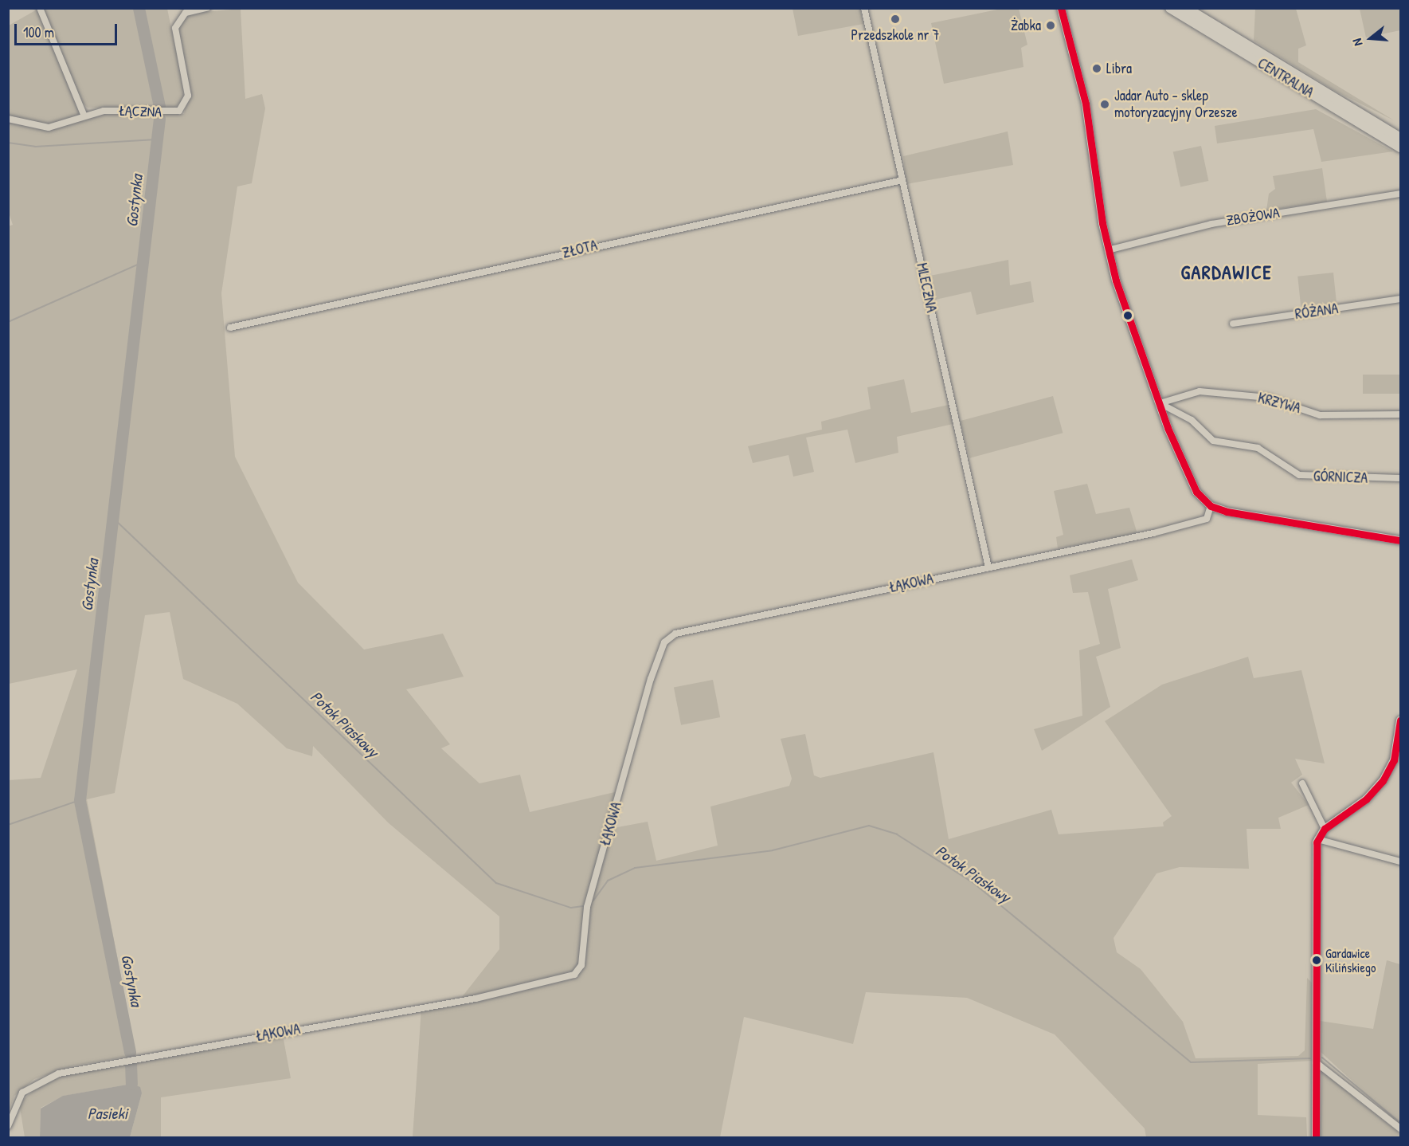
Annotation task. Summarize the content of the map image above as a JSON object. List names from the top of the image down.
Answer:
{
  "streets": {
    "main road": ["CENTRALNA"],
    "street": [
      "ŁĄCZNA",
      "ZBOŻOWA",
      "ZŁOTA",
      "MLECZNA",
      "RÓŻANA",
      "KRZYWA",
      "GÓRNICZA",
      "ŁĄKOWA"
    ]
  },
  "crossings": [
    ["ZŁOTA", "MLECZNA"],
    ["MLECZNA", "ŁĄKOWA"],
    ["KRZYWA", "GÓRNICZA"]
  ],
  "districts": ["GARDAWICE"],
  "water": ["Gostynka", "Potok Piaskowy", "Pasieki"],
  "places": [
    "Przedszkole nr 7",
    "Żabka",
    "Libra",
    "Jadar Auto - sklep motoryzacyjny Orzesze",
    "Gardawice Kilińskiego"
  ],
  "scale_bar": "100 m",
  "north": "left"
}
